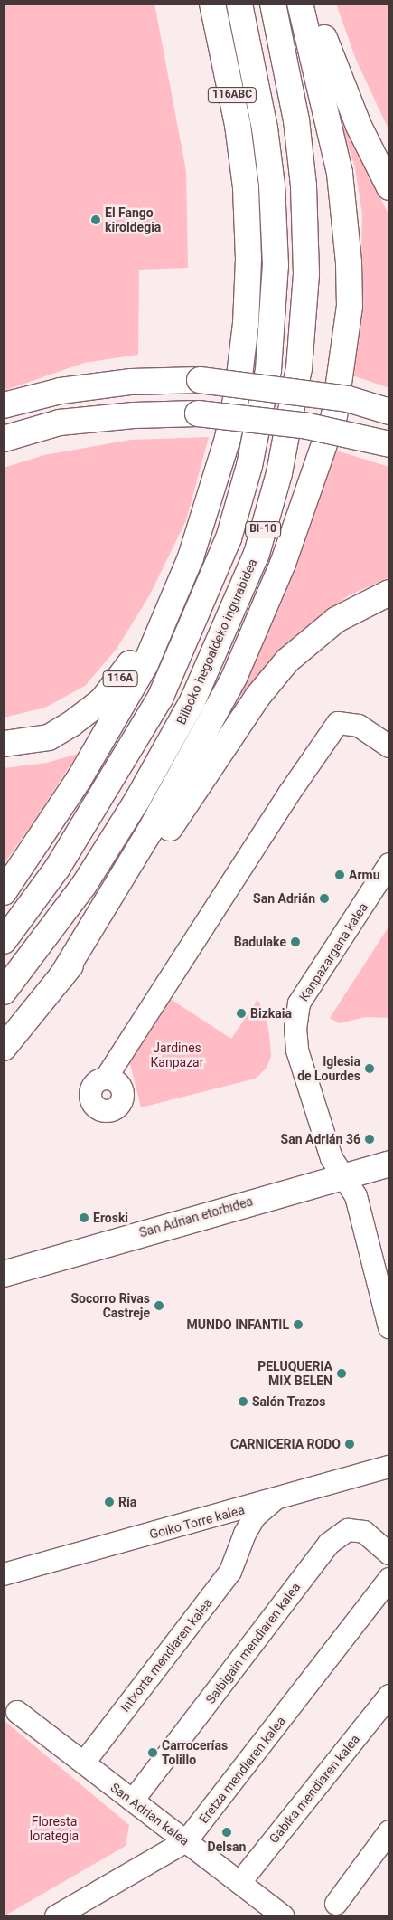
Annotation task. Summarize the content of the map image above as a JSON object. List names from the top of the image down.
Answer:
{
  "streets": {
    "main road": [
      "116ABC",
      "BI-10",
      "Bilboko hegoaldeko ingurabidea",
      "116A",
      "San Adrian etorbidea"
    ],
    "street": [
      "Kanpazargana kalea",
      "Goiko Torre kalea",
      "Saibigain mendiaren kalea",
      "Intxorta mendiaren kalea",
      "Eretza mendiaren kalea",
      "Gabika mendiaren kalea",
      "San Adrian kalea"
    ]
  },
  "crossings": [
    ["116ABC", "116A"],
    ["Kanpazargana kalea", "San Adrian etorbidea"],
    ["Goiko Torre kalea", "Intxorta mendiaren kalea"],
    ["Saibigain mendiaren kalea", "San Adrian kalea"],
    ["Intxorta mendiaren kalea", "San Adrian kalea"],
    ["Eretza mendiaren kalea", "San Adrian kalea"],
    ["Gabika mendiaren kalea", "San Adrian kalea"]
  ],
  "parks": ["Jardines Kanpazar", "Floresta lorategia"],
  "places": [
    "El Fango kiroldegia",
    "Armu",
    "San Adrián",
    "Badulake",
    "Bizkaia",
    "Iglesia de Lourdes",
    "San Adrián 36",
    "Eroski",
    "Socorro Rivas Castreje",
    "MUNDO INFANTIL",
    "PELUQUERIA MIX BELEN",
    "Salón Trazos",
    "CARNICERIA RODO",
    "Ría",
    "Carrocerías Tolillo",
    "Delsan"
  ]
}
